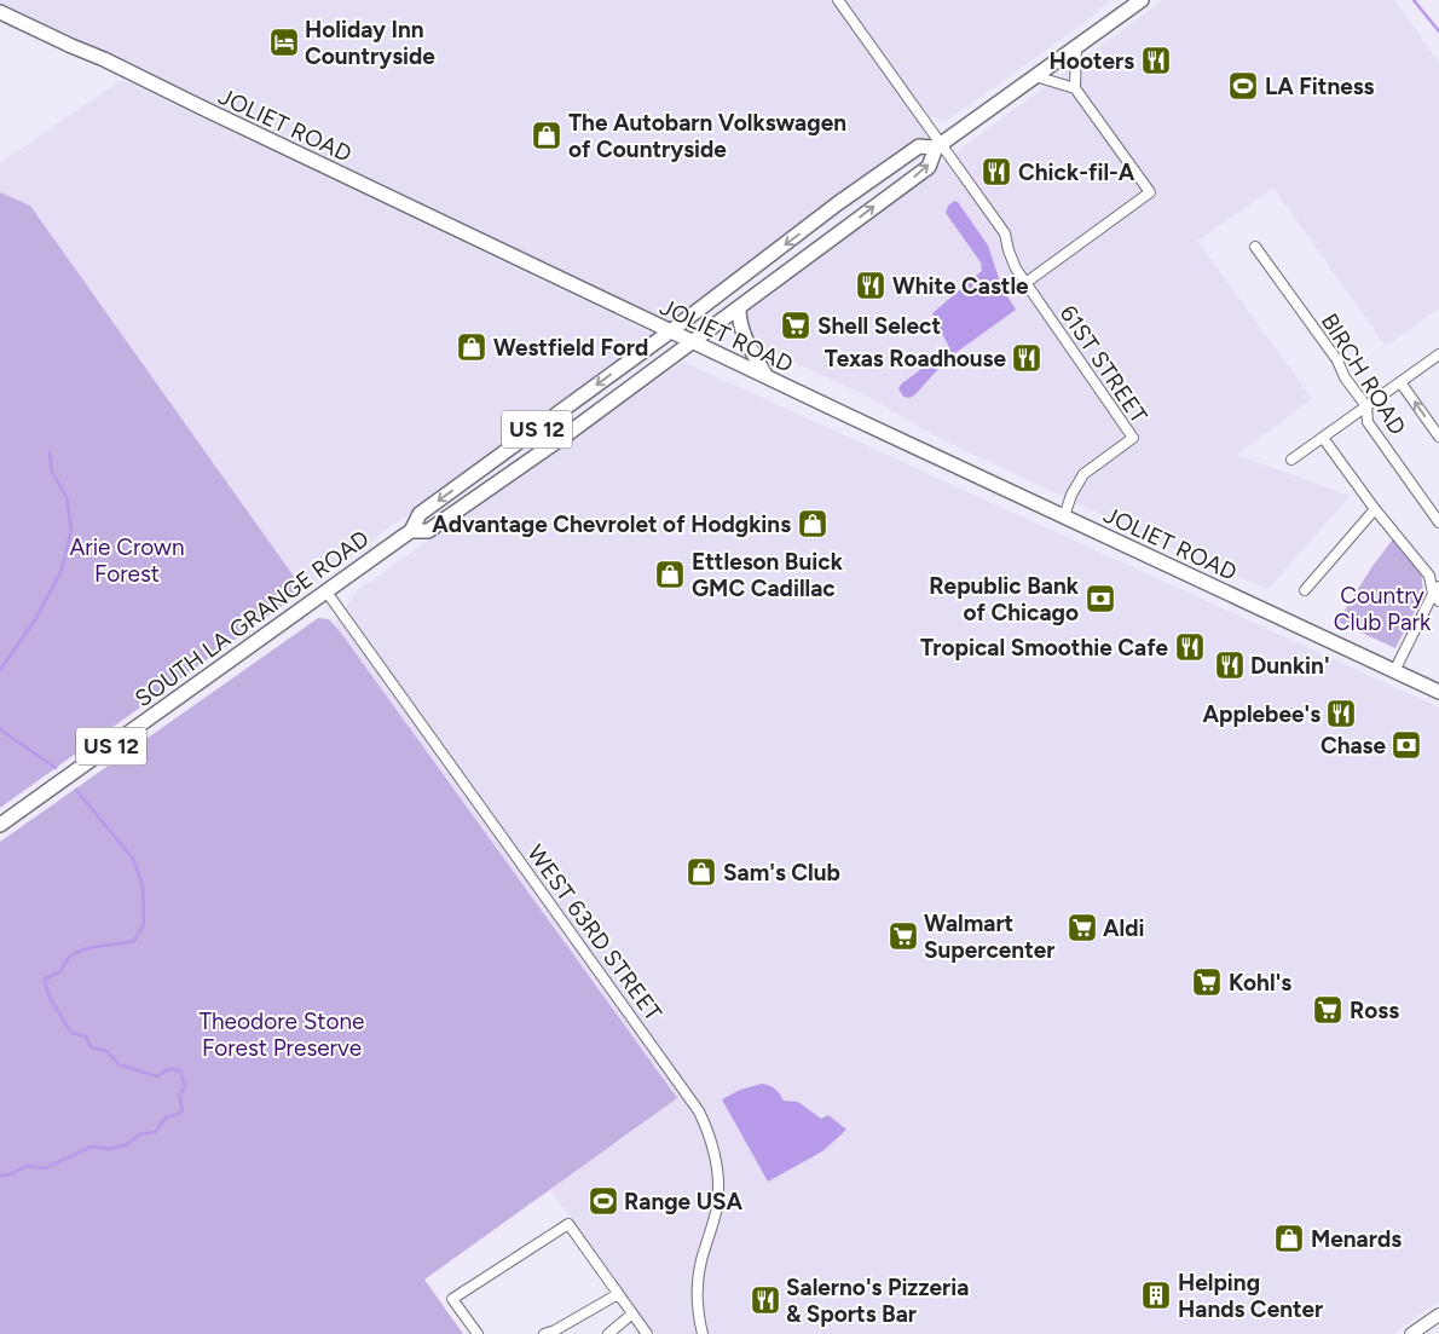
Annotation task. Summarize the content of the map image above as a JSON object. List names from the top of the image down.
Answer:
{
  "streets": {
    "main road": ["JOLIET ROAD", "US 12", "SOUTH LA GRANGE ROAD"],
    "street": ["61ST STREET", "BIRCH ROAD", "WEST 63RD STREET"]
  },
  "crossings": [
    ["JOLIET ROAD", "61ST STREET"],
    ["JOLIET ROAD", "SOUTH LA GRANGE ROAD"],
    ["61ST STREET", "SOUTH LA GRANGE ROAD"],
    ["SOUTH LA GRANGE ROAD", "WEST 63RD STREET"]
  ],
  "parks": ["Arie Crown Forest", "Country Club Park", "Theodore Stone Forest Preserve"],
  "places": {
    "hotel": ["Holiday Inn Countryside"],
    "restaurant": [
      "Hooters",
      "Chick-fil-A",
      "White Castle",
      "Texas Roadhouse",
      "Tropical Smoothie Cafe",
      "Dunkin'",
      "Applebee's",
      "Salerno's Pizzeria & Sports Bar"
    ],
    "sports": ["LA Fitness", "Range USA"],
    "shop": [
      "The Autobarn Volkswagen of Countryside",
      "Westfield Ford",
      "Advantage Chevrolet of Hodgkins",
      "Ettleson Buick GMC Cadillac",
      "Sam's Club",
      "Menards"
    ],
    "supermarket": [
      "Shell Select",
      "Aldi",
      "Walmart Supercenter",
      "Kohl's",
      "Ross"
    ],
    "bank": ["Republic Bank of Chicago", "Chase"],
    "building": ["Helping Hands Center"]
  }
}
